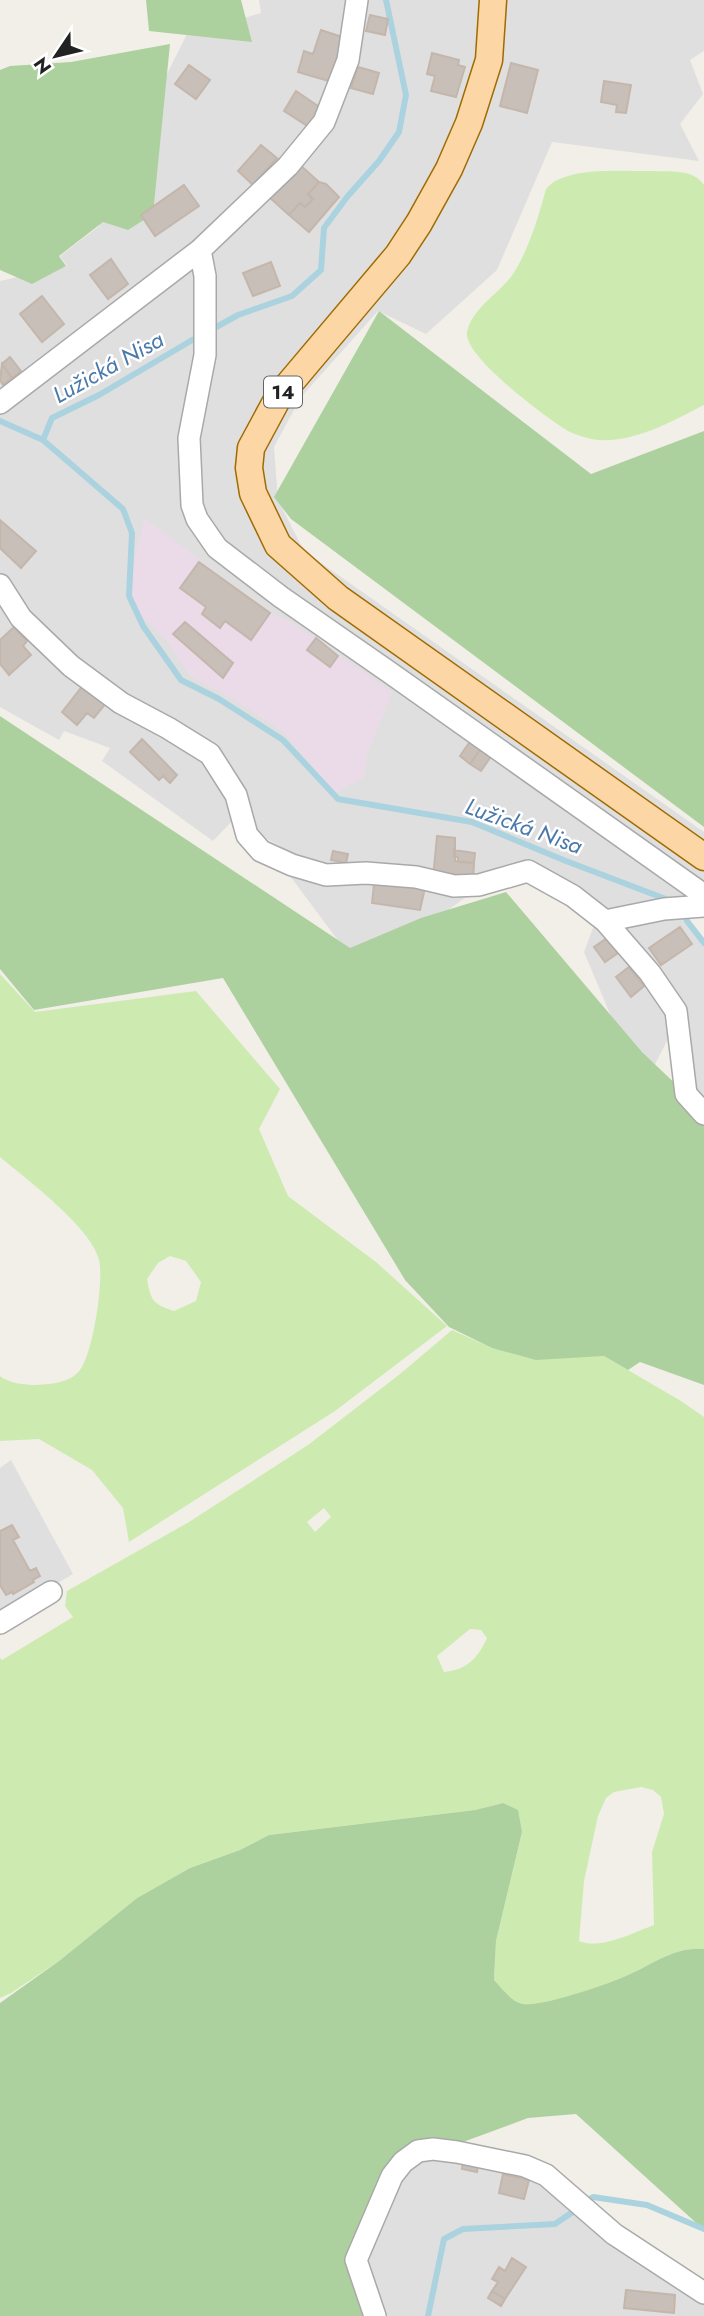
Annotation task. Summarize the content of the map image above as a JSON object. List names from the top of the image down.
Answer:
{
  "streets": {
    "main road": ["14"]
  },
  "water": ["Lužická Nisa"],
  "north": "bottom left"
}
